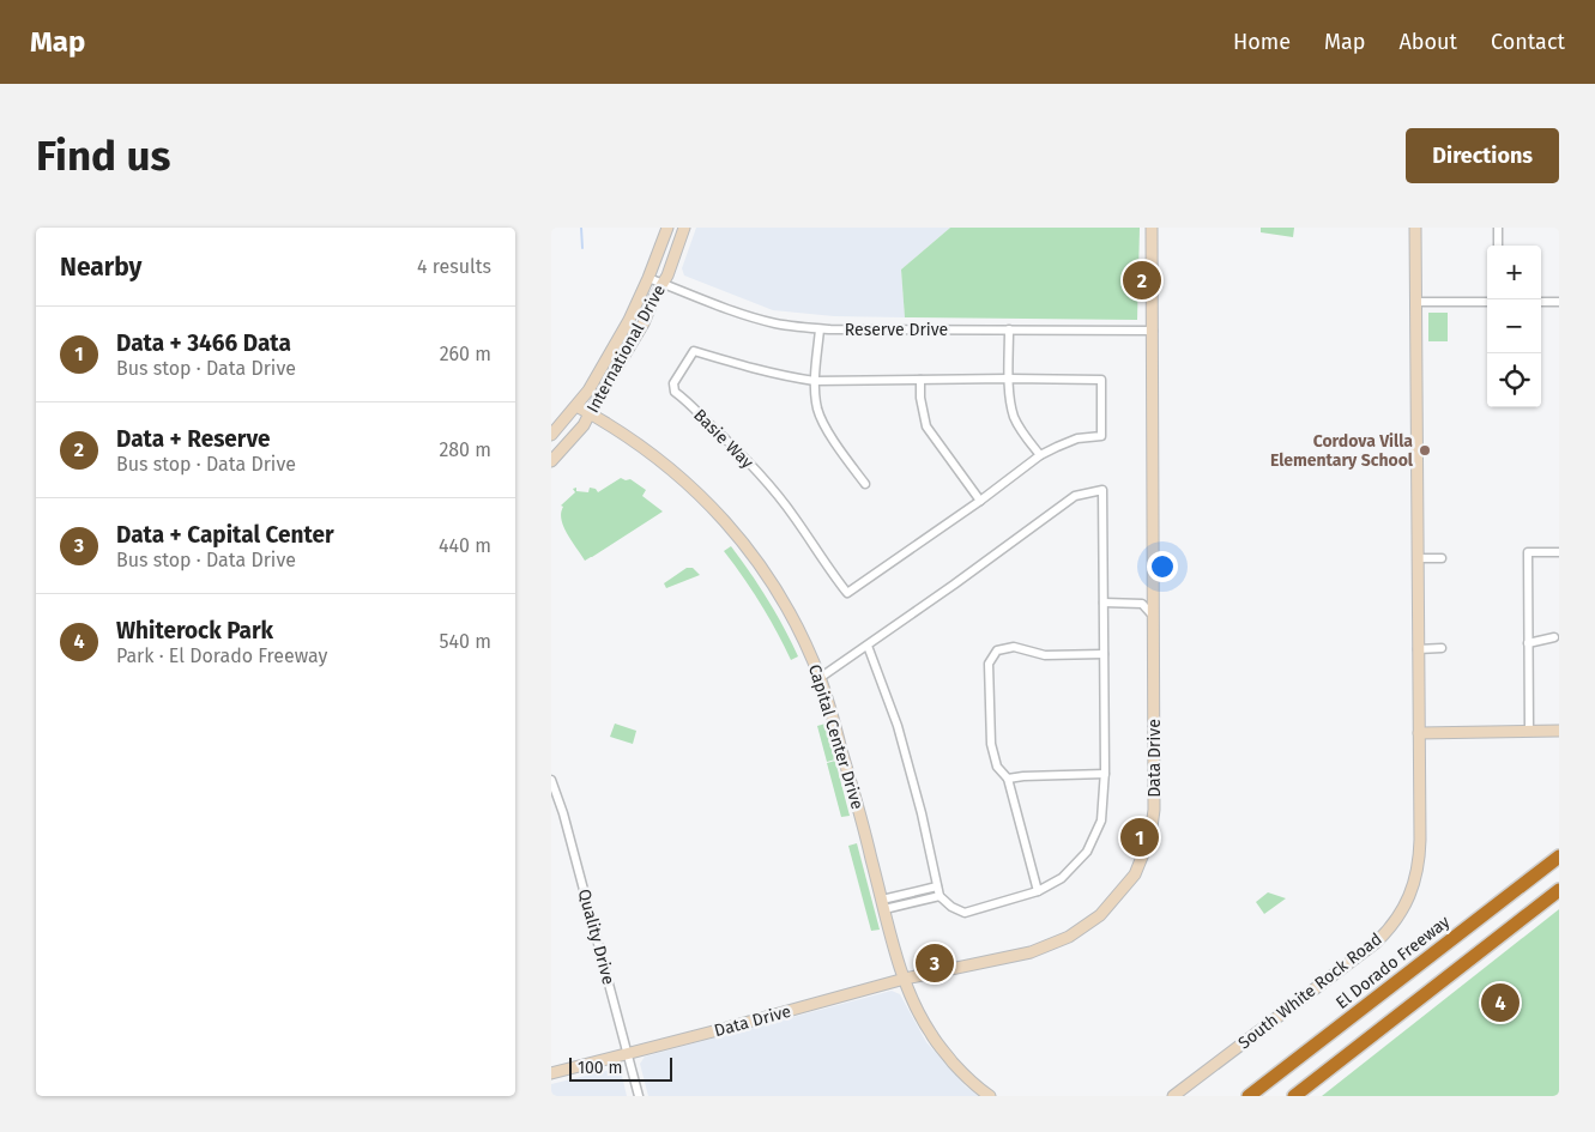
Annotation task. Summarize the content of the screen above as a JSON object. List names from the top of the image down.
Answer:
{
  "streets": {
    "highway": ["El Dorado Freeway"],
    "street": [
      "Reserve Drive",
      "International Drive",
      "Basie Way",
      "Capital Center Drive",
      "Data Drive",
      "Quality Drive",
      "South White Rock Road"
    ]
  },
  "crossings": [
    ["Reserve Drive", "International Drive"],
    ["Reserve Drive", "Data Drive"],
    ["International Drive", "Capital Center Drive"],
    ["Capital Center Drive", "Data Drive"],
    ["Data Drive", "Quality Drive"]
  ],
  "places": ["Cordova Villa Elementary School"],
  "scale_bar": "100 m",
  "page": {
    "header": "Map",
    "nav": [
      "Home",
      "Map",
      "About",
      "Contact"
    ],
    "buttons": "Directions",
    "title": "Find us",
    "heading": ["Nearby", "4 results"],
    "map_buttons": ["+", "−"],
    "pins": [
      "2",
      "1",
      "3",
      "4"
    ],
    "list": [
      {
        "mark": "1",
        "name": "Data + 3466 Data",
        "note": "Bus stop · Data Drive",
        "value": "260 m"
      },
      {
        "mark": "2",
        "name": "Data + Reserve",
        "note": "Bus stop · Data Drive",
        "value": "280 m"
      },
      {
        "mark": "3",
        "name": "Data + Capital Center",
        "note": "Bus stop · Data Drive",
        "value": "440 m"
      },
      {
        "mark": "4",
        "name": "Whiterock Park",
        "note": "Park · El Dorado Freeway",
        "value": "540 m"
      }
    ],
    "scale": "100 m"
  }
}
